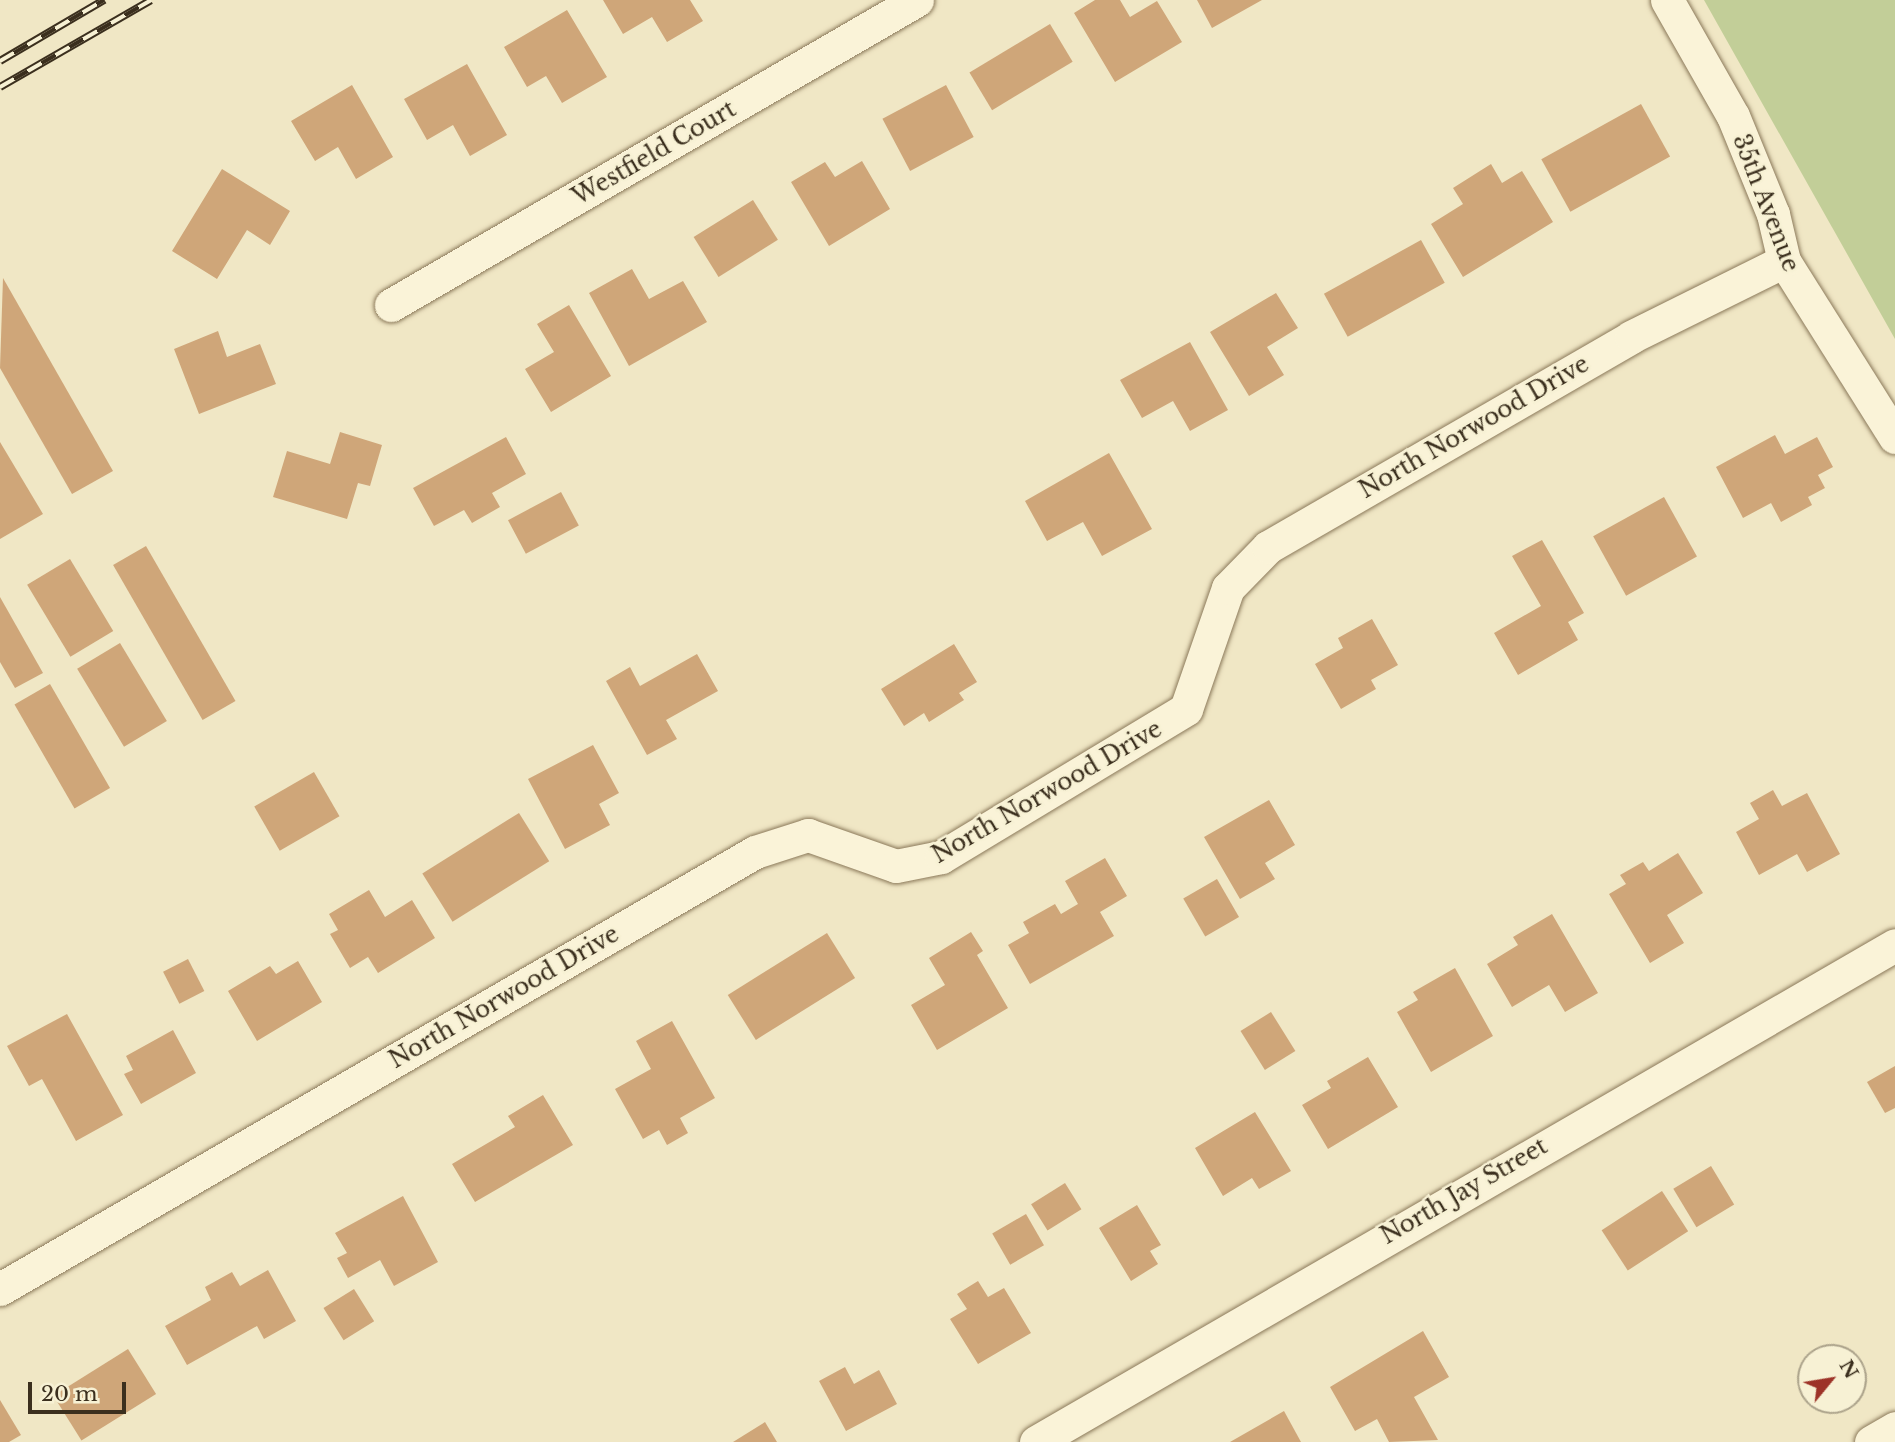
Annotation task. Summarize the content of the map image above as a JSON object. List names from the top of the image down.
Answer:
{
  "streets": {
    "street": [
      "Westfield Court",
      "35th Avenue",
      "North Norwood Drive",
      "North Jay Street"
    ]
  },
  "crossings": [
    ["35th Avenue", "North Norwood Drive"]
  ],
  "scale_bar": "20 m",
  "north": "top right"
}
